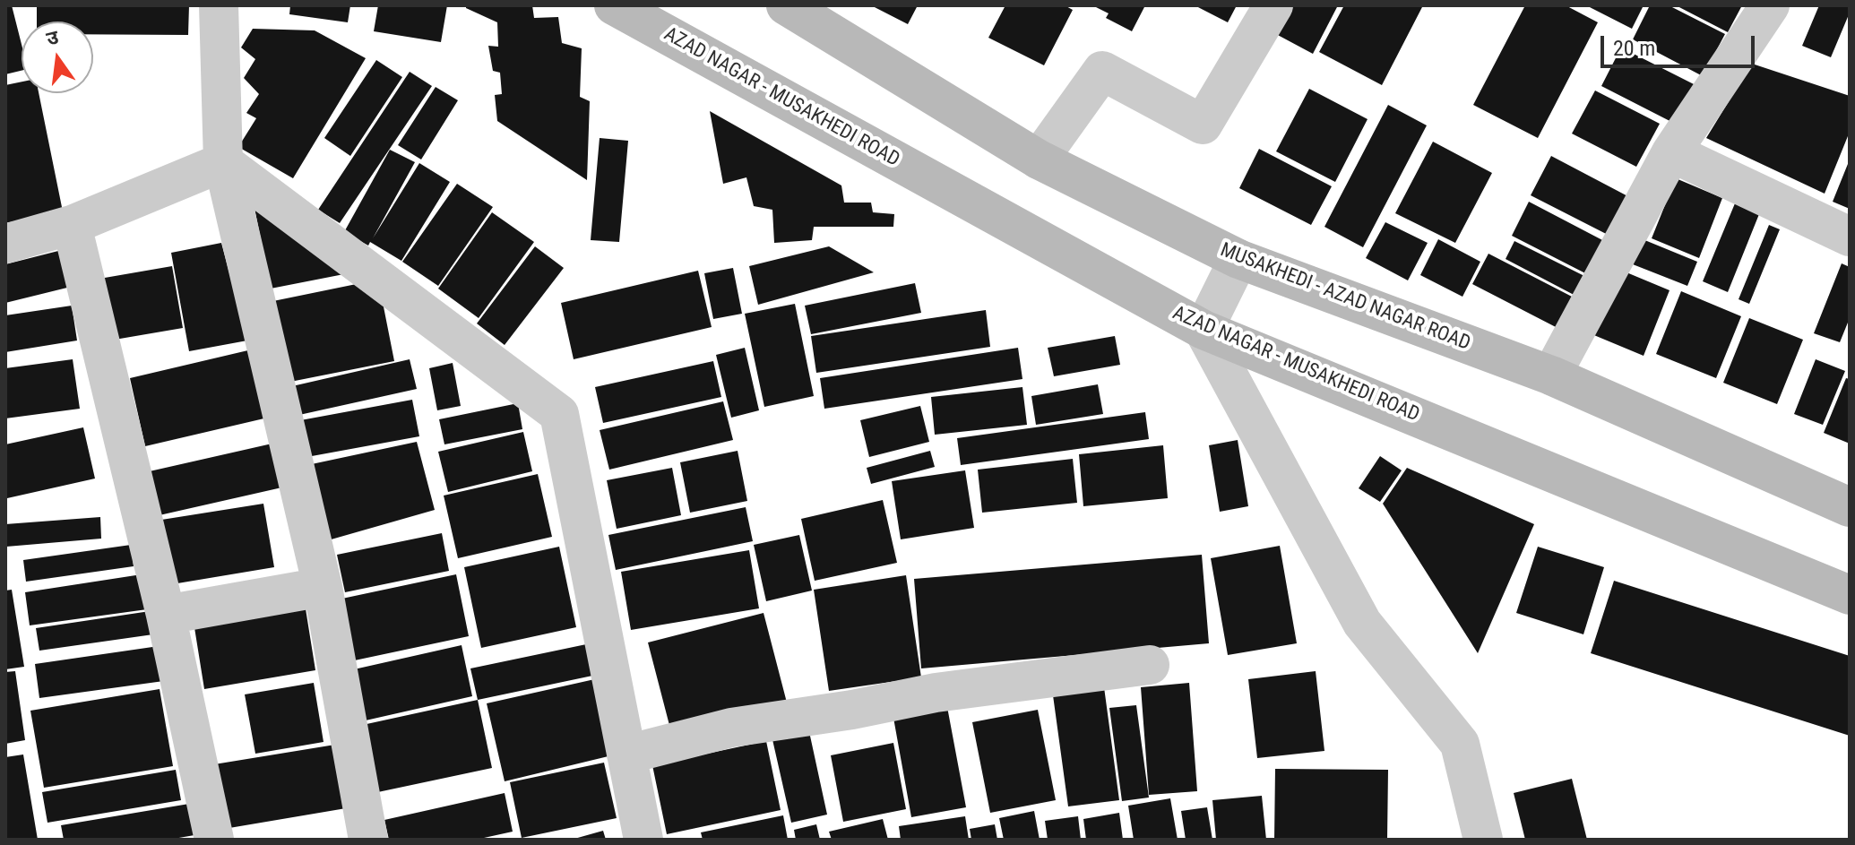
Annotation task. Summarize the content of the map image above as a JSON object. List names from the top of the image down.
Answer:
{
  "streets": {
    "main road": ["AZAD NAGAR - MUSAKHEDI ROAD", "MUSAKHEDI - AZAD NAGAR ROAD"]
  },
  "scale_bar": "20 m",
  "north": "top"
}
